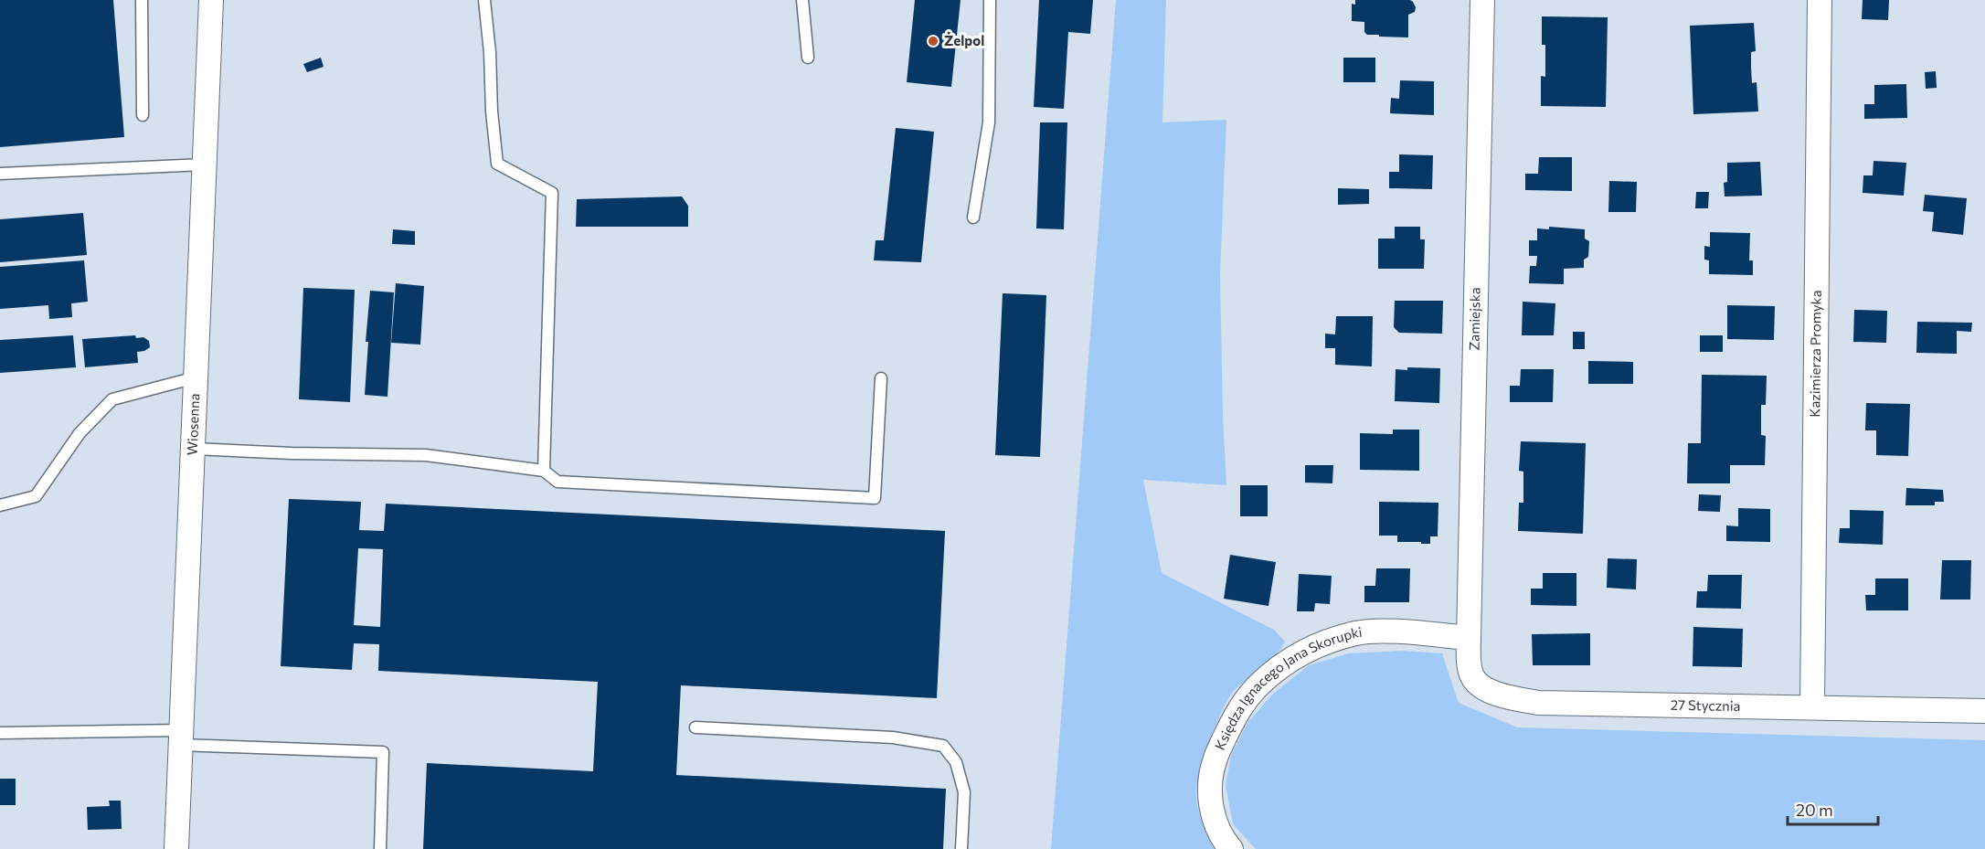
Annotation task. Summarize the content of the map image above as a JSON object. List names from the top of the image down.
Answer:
{
  "streets": {
    "street": [
      "Zamiejska",
      "Kazimierza Promyka",
      "Wiosenna",
      "Księdza Ignacego Jana Skorupki",
      "27 Stycznia"
    ]
  },
  "crossings": [
    ["Zamiejska", "Księdza Ignacego Jana Skorupki"],
    ["Zamiejska", "27 Stycznia"],
    ["Kazimierza Promyka", "27 Stycznia"],
    ["Księdza Ignacego Jana Skorupki", "27 Stycznia"]
  ],
  "places": ["Żelpol"],
  "scale_bar": "20 m"
}
